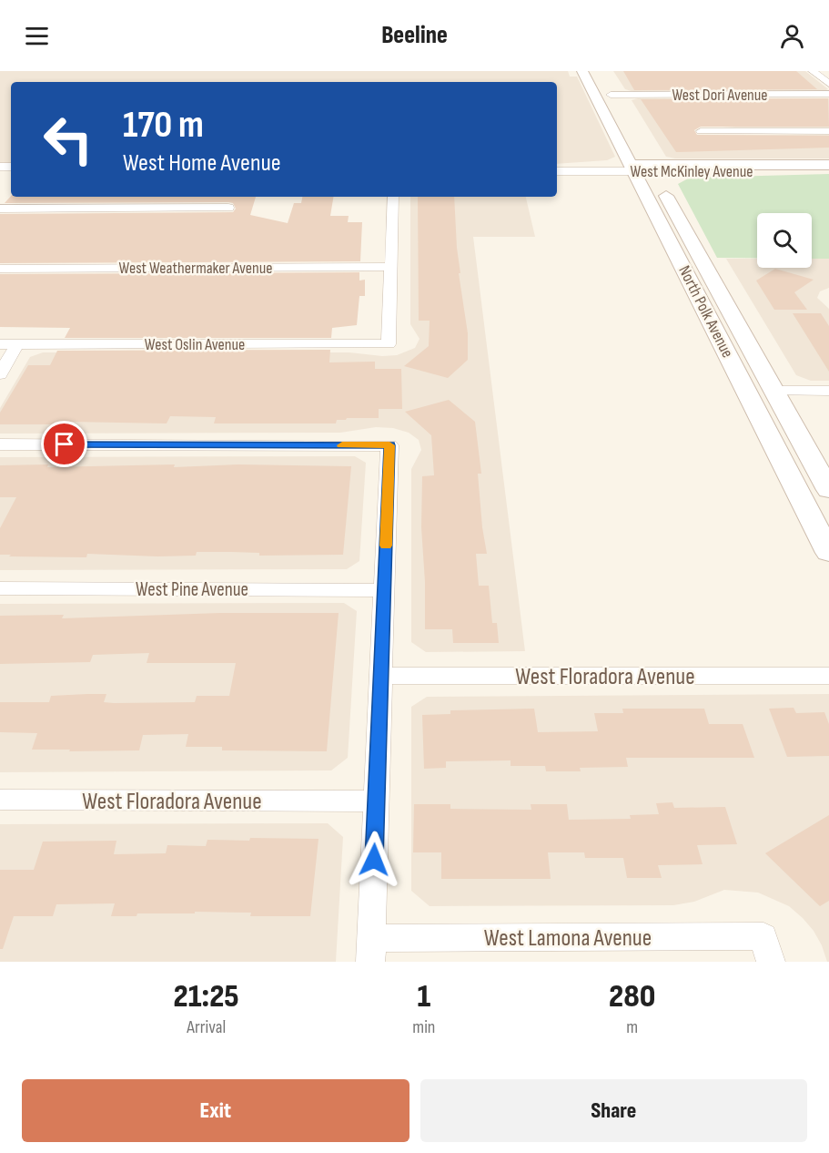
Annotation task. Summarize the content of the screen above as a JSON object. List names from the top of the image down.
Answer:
{
  "streets": {
    "main road": ["West McKinley Avenue", "North Polk Avenue"],
    "street": [
      "West Dori Avenue",
      "West Weathermaker Avenue",
      "West Oslin Avenue",
      "West Pine Avenue",
      "West Floradora Avenue",
      "West Lamona Avenue"
    ]
  },
  "crossings": [
    ["West Dori Avenue", "North Polk Avenue"],
    ["West McKinley Avenue", "North Polk Avenue"],
    ["West Weathermaker Avenue", "West Oslin Avenue"]
  ],
  "page": {
    "header": "Beeline",
    "turn": ["170 m", "West Home Avenue"],
    "eta": [
      "21:25",
      "Arrival",
      "1",
      "min",
      "280",
      "m"
    ],
    "buttons": ["Exit", "Share"]
  }
}
